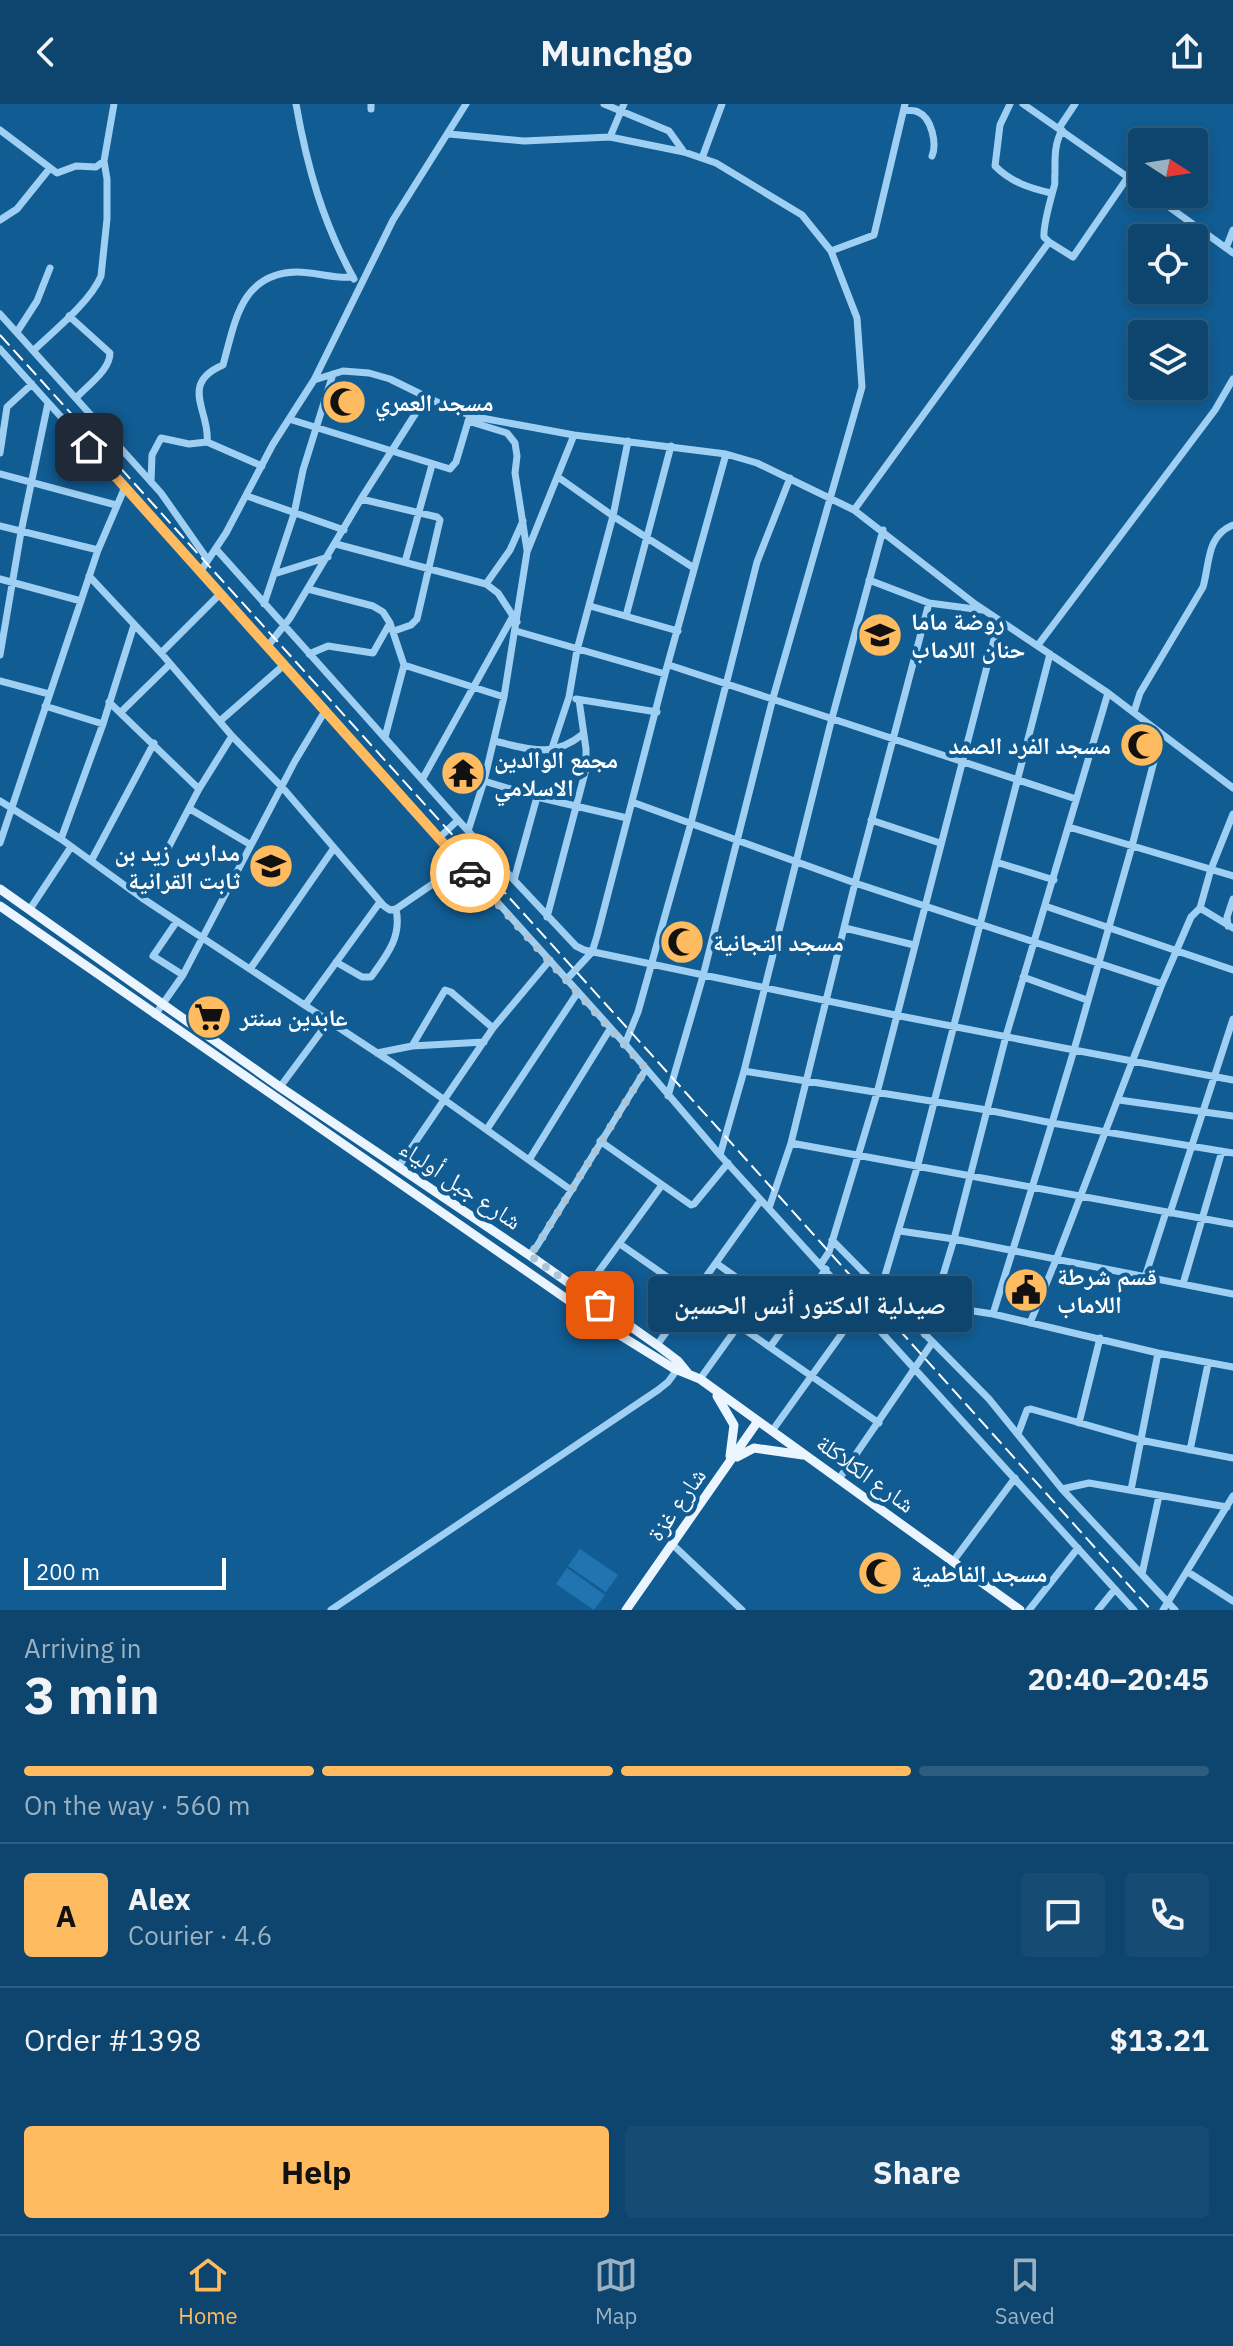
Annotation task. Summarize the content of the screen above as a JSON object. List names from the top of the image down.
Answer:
{
  "streets": {
    "main road": ["شارع جبل أولياء", "شارع الكلاكلة", "شارع غزة"]
  },
  "crossings": [
    ["شارع جبل أولياء", "شارع الكلاكلة"],
    ["شارع الكلاكلة", "شارع غزة"]
  ],
  "places": {
    "mosque": [
      "مسجد العمري",
      "مسجد الفرد الصمد",
      "مسجد التجانية",
      "مسجد الفاطمية"
    ],
    "school or university": ["روضة ماما حنان اللاماب", "مدارس زيد بن ثابت القرانية"],
    "temple": ["مجمع الوالدين الاسلامي"],
    "supermarket": ["عابدين سنتر"],
    "public building": ["قسم شرطة اللاماب"],
    "other": ["صيدلية الدكتور أنس الحسين"]
  },
  "scale_bar": "200 m",
  "north": "right",
  "page": {
    "header": "Munchgo",
    "bubble": "صيدلية الدكتور أنس الحسين",
    "scale": "200 m",
    "heading": ["3 min", "Arriving in", "20:40–20:45"],
    "panel": [
      "Alex",
      "Courier · 4.6",
      "Order #1398",
      "$13.21"
    ],
    "bar": "On the way · 560 m",
    "round": "A",
    "buttons": ["Help", "Share"],
    "tabs": ["Home", "Map", "Saved"]
  }
}
